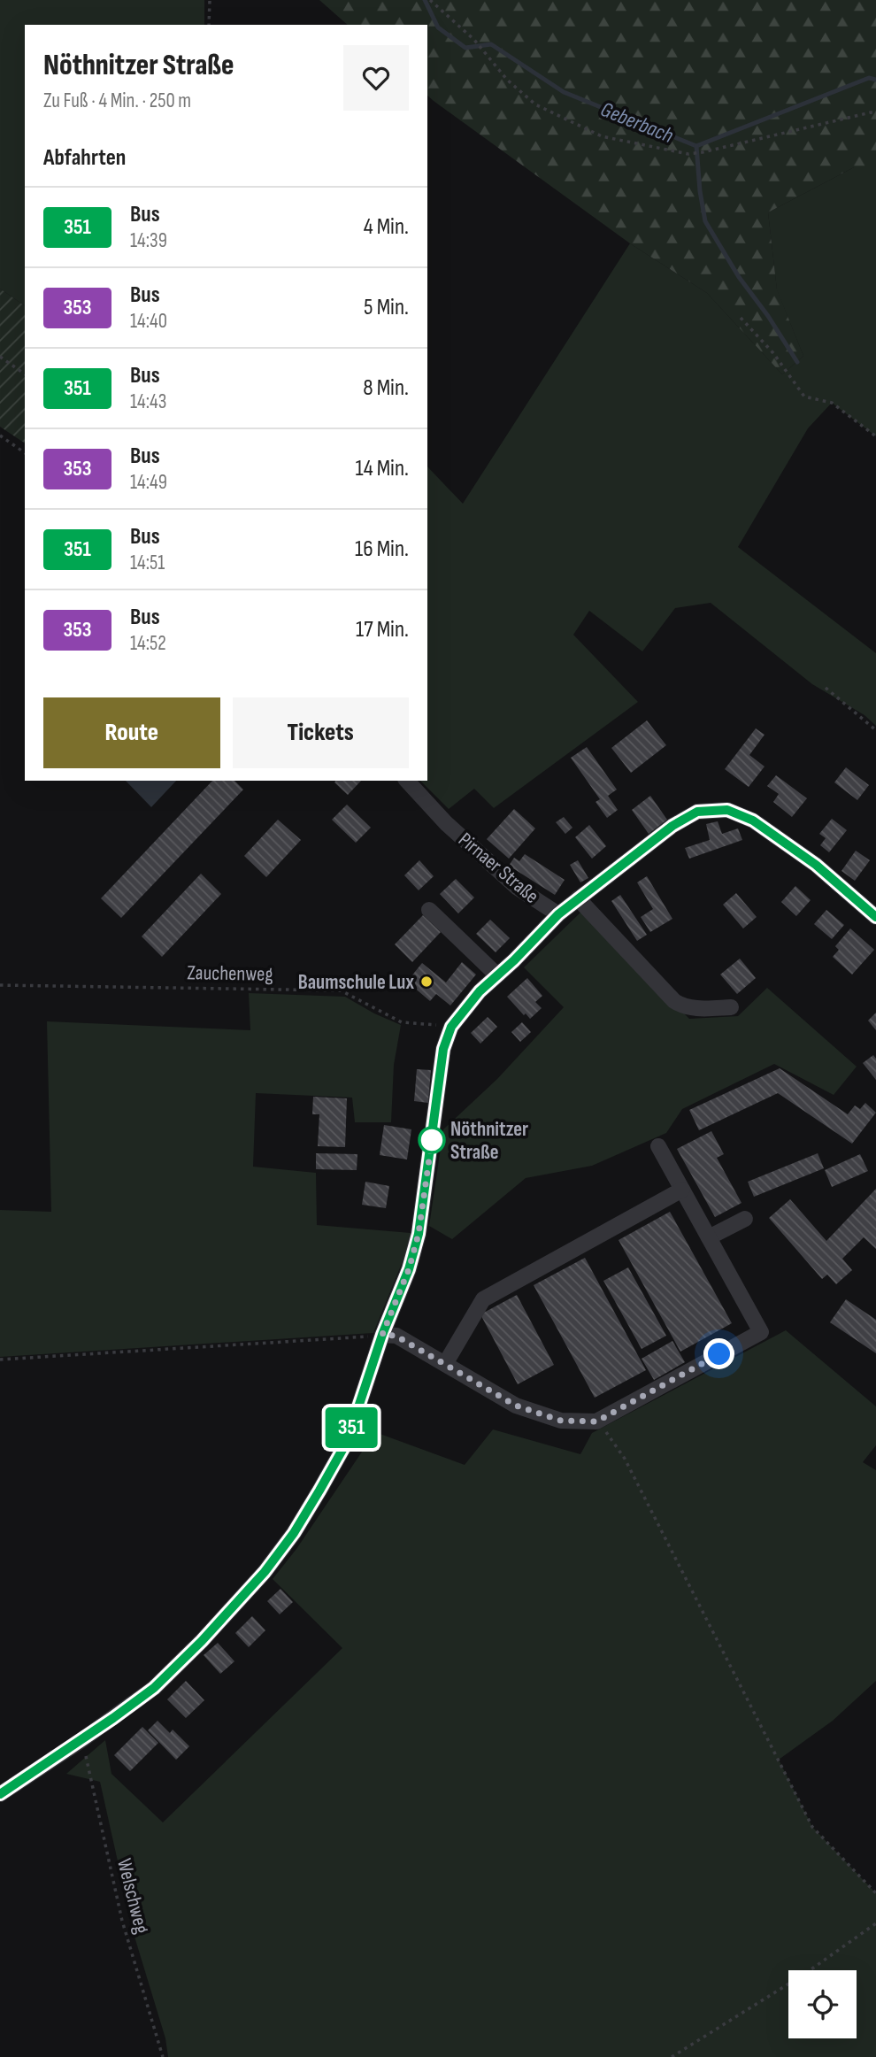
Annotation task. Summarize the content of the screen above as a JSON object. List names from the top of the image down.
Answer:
{
  "streets": {
    "street": ["Pirnaer Straße"],
    "path": ["Zauchenweg", "Welschweg"]
  },
  "water": ["Geberbach"],
  "places": ["Baumschule Lux", "Nöthnitzer Straße"],
  "lines": ["bus line 351"],
  "page": {
    "on_map": "351",
    "heading": [
      ["Nöthnitzer Straße", "Zu Fuß · 4 Min. · 250 m"],
      "Abfahrten"
    ],
    "list": [
      {
        "mark": "351",
        "name": "Bus",
        "note": "14:39",
        "value": "4 Min."
      },
      {
        "mark": "353",
        "name": "Bus",
        "note": "14:40",
        "value": "5 Min."
      },
      {
        "mark": "351",
        "name": "Bus",
        "note": "14:43",
        "value": "8 Min."
      },
      {
        "mark": "353",
        "name": "Bus",
        "note": "14:49",
        "value": "14 Min."
      },
      {
        "mark": "351",
        "name": "Bus",
        "note": "14:51",
        "value": "16 Min."
      },
      {
        "mark": "353",
        "name": "Bus",
        "note": "14:52",
        "value": "17 Min."
      }
    ],
    "buttons": ["Route", "Tickets"]
  }
}
